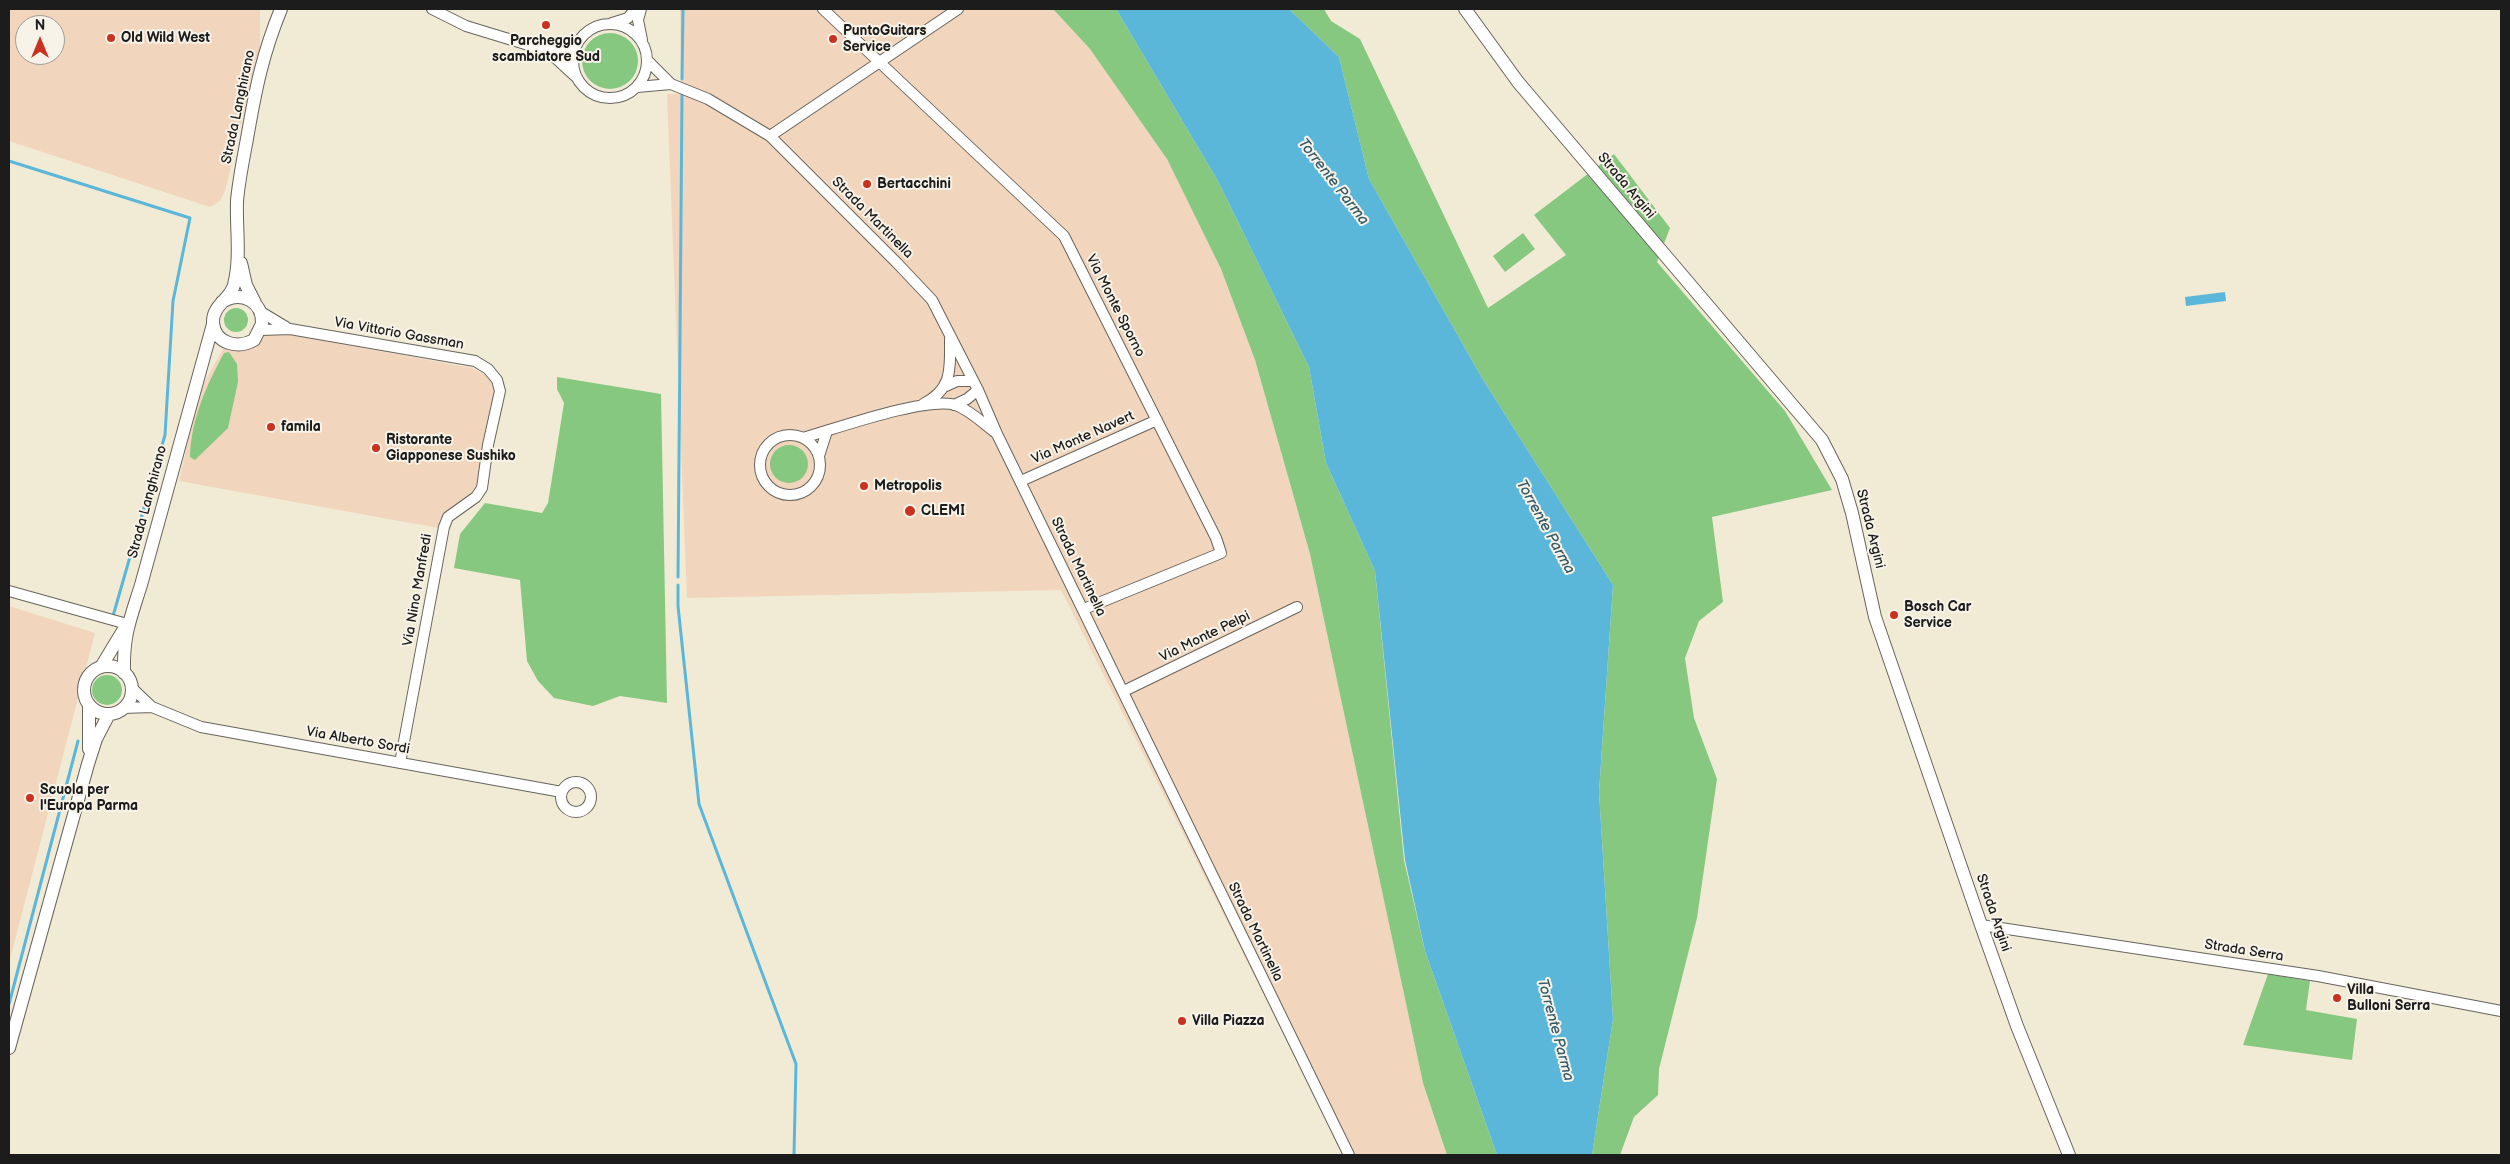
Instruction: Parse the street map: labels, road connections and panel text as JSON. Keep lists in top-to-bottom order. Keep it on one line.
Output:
{"streets":{"main road":["Strada Langhirano","Strada Argini"],"street":["Strada Martinella","Via Monte Sporno","Via Vittorio Gassman","Via Monte Navert","Via Nino Manfredi","Via Monte Pelpi","Via Alberto Sordi","Strada Serra"]},"crossings":[["Strada Langhirano","Via Vittorio Gassman"],["Strada Langhirano","Via Alberto Sordi"],["Strada Argini","Strada Serra"],["Strada Martinella","Via Monte Sporno"],["Strada Martinella","Via Monte Navert"],["Strada Martinella","Via Monte Pelpi"],["Via Monte Sporno","Via Monte Navert"],["Via Vittorio Gassman","Via Nino Manfredi"],["Via Nino Manfredi","Via Alberto Sordi"]],"water":["Torrente Parma"],"places":["Parcheggio scambiatore Sud","Old Wild West","PuntoGuitars Service","Bertacchini","famila","Ristorante Giapponese Sushiko","Metropolis","CLEMI","Bosch Car Service","Scuola per l'Europa Parma","Villa Bulloni Serra","Villa Piazza"],"north":"top"}
